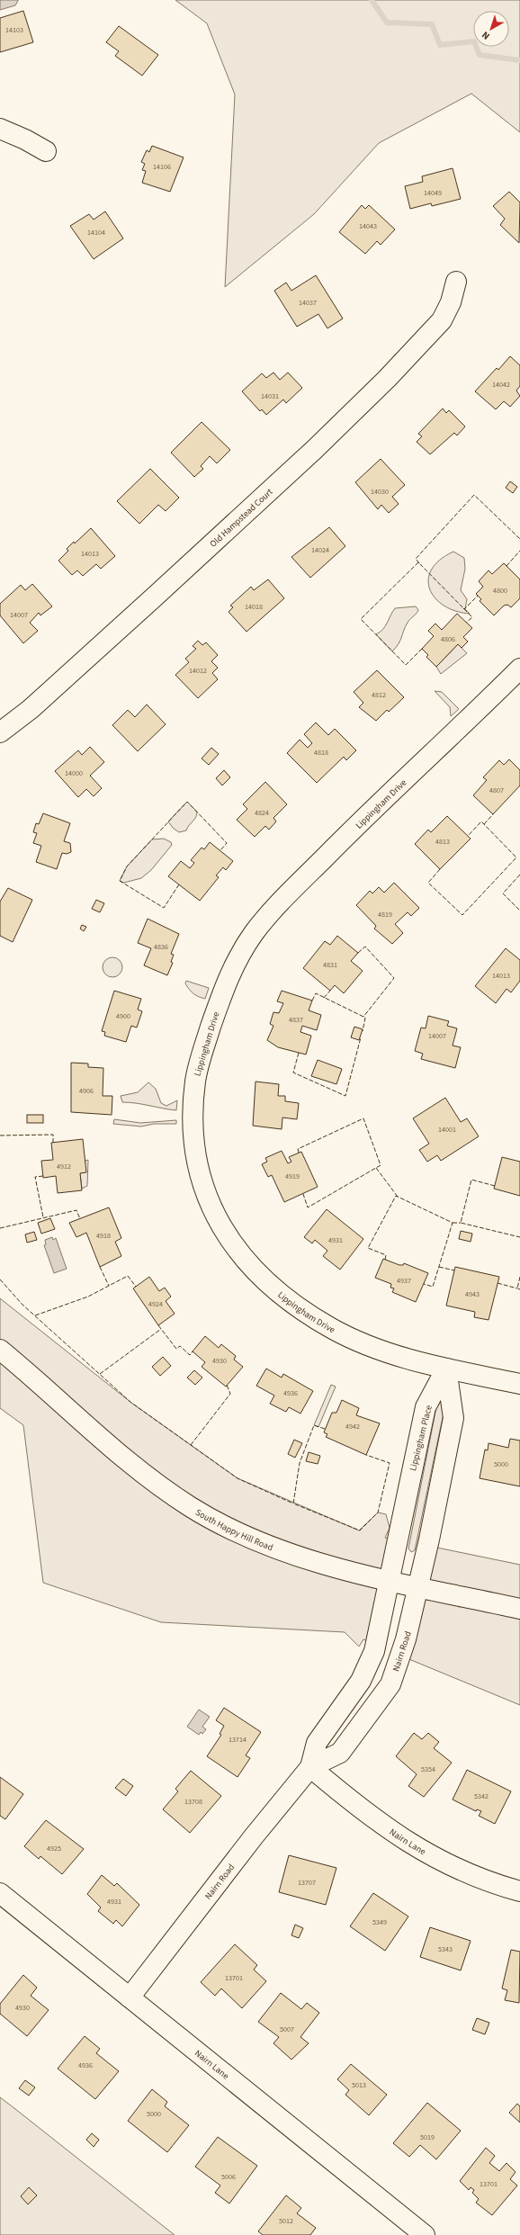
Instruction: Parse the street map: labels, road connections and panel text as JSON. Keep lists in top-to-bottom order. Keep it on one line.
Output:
{"streets":{"street":["Old Hampstead Court","Lippingham Drive","Lippingham Place","South Happy Hill Road","Nairn Road","Nairn Lane"]},"crossings":[["Lippingham Drive","Lippingham Place"],["Lippingham Place","South Happy Hill Road"],["Lippingham Place","Nairn Road"],["South Happy Hill Road","Nairn Road"],["Nairn Road","Nairn Lane"]],"house_numbers":["14103","14106","14049","14043","14104","14037","14042","14031","14030","14024","14013","4800","14018","14007","4806","14012","4812","4818","14000","4807","4824","4813","4819","4836","4831","14013","4900","4837","14007","4906","14001","4912","4919","4918","4931","4937","4943","4924","4930","4936","4942","5000","13714","5354","5342","13708","4925","13707","4931","5349","5343","13701","4930","5007","4936","5013","5000","5019","5006","13701","5012"],"north":"bottom left"}
